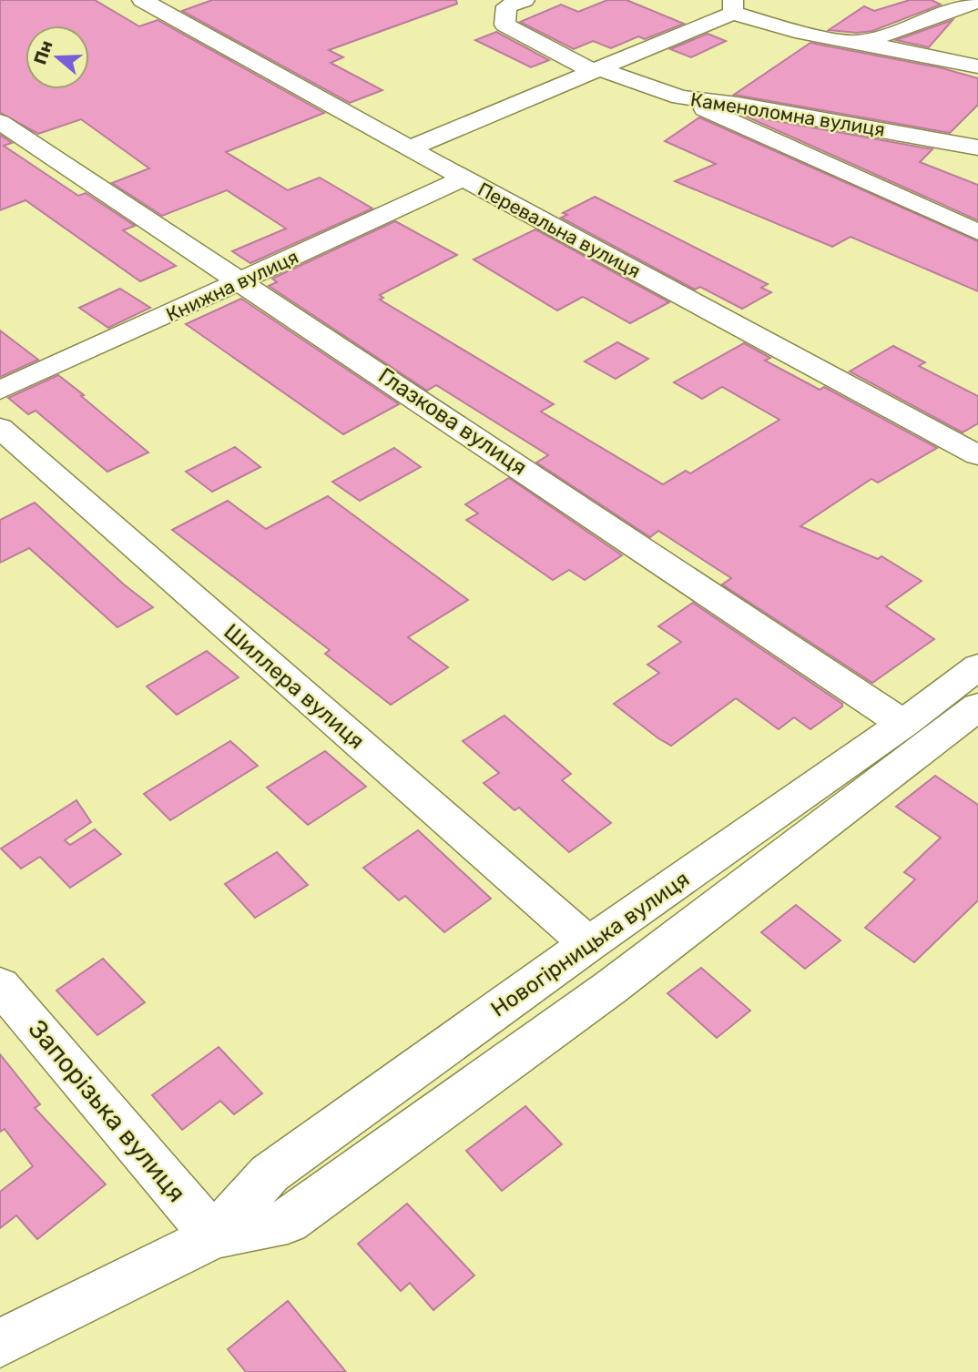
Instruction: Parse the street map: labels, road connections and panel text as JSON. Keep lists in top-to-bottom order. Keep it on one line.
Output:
{"streets":{"street":["Каменоломна вулиця","Перевальна вулиця","Книжна вулиця","Глазкова вулиця","Шиллера вулиця","Новогірницька вулиця","Запорізька вулиця"]},"crossings":[["Перевальна вулиця","Книжна вулиця"],["Книжна вулиця","Глазкова вулиця"],["Глазкова вулиця","Новогірницька вулиця"],["Шиллера вулиця","Новогірницька вулиця"],["Новогірницька вулиця","Запорізька вулиця"]],"north":"left"}
